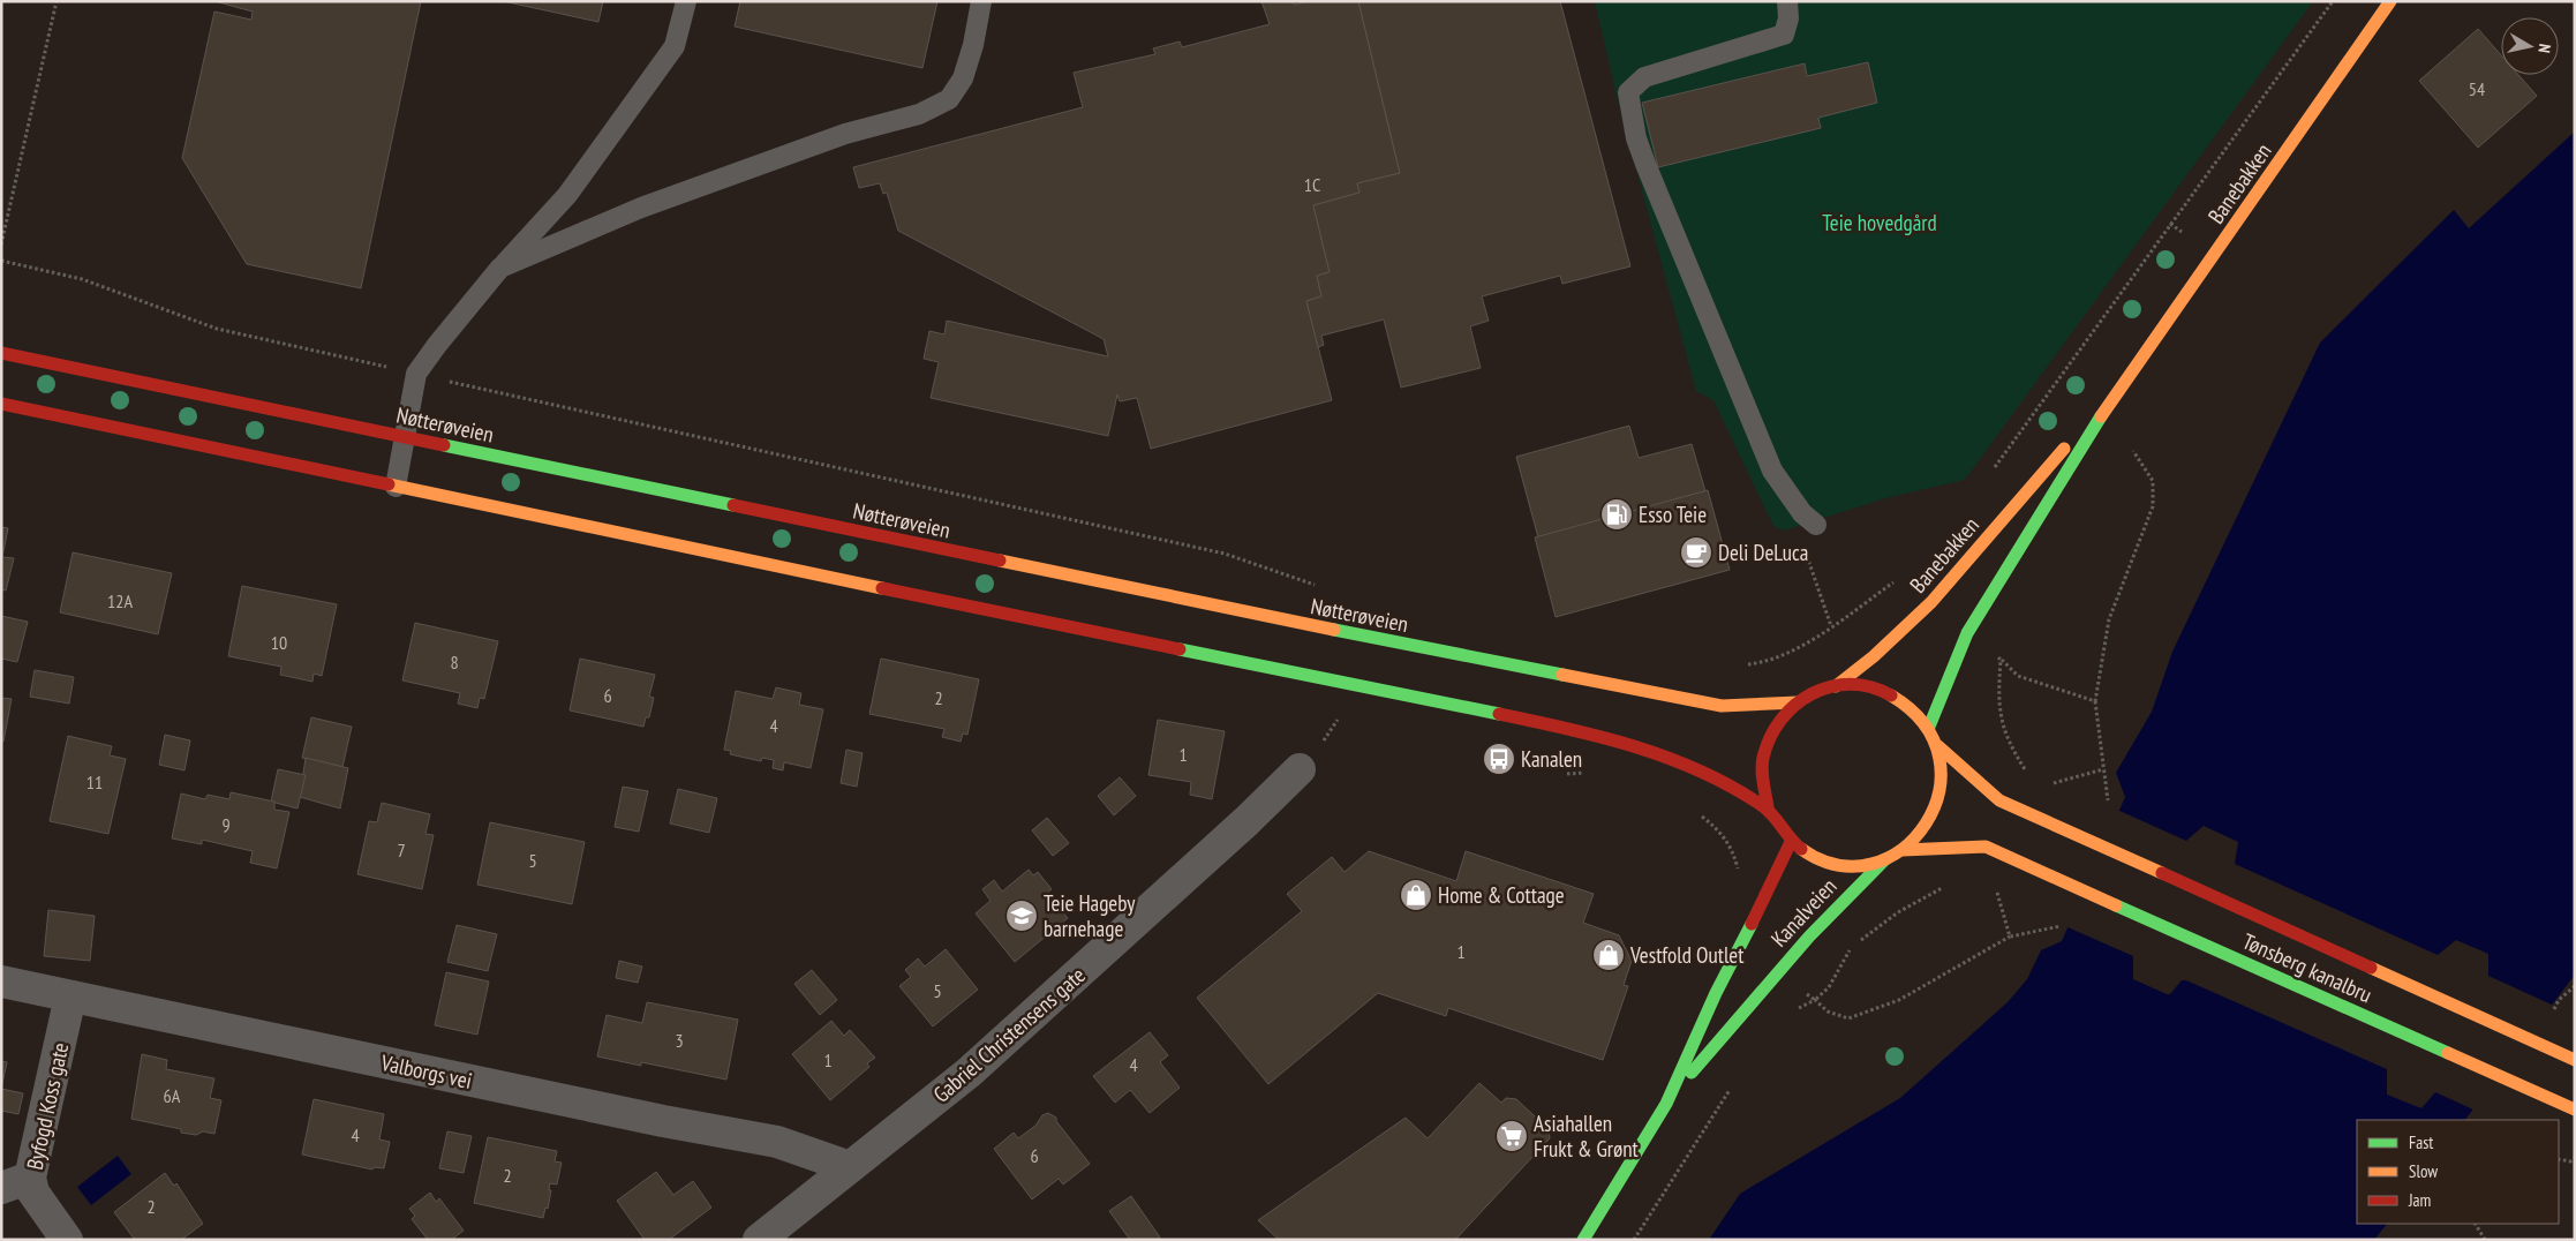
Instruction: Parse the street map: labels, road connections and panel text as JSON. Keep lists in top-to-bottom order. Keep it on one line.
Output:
{"streets":{"main road":["Banebakken","Nøtterøveien","Kanalveien","Tønsberg kanalbru"],"street":["Gabriel Christensens gate","Valborgs vei","Byfogd Koss gate"]},"crossings":[["Banebakken","Nøtterøveien"],["Banebakken","Kanalveien"],["Banebakken","Tønsberg kanalbru"],["Nøtterøveien","Kanalveien"],["Nøtterøveien","Tønsberg kanalbru"],["Kanalveien","Tønsberg kanalbru"],["Gabriel Christensens gate","Valborgs vei"],["Valborgs vei","Byfogd Koss gate"]],"parks":["Teie hovedgård"],"places":{"fuel station":["Esso Teie"],"cafe":["Deli DeLuca"],"bus stop":["Kanalen"],"shop":["Home & Cottage","Vestfold Outlet"],"school or university":["Teie Hageby barnehage"],"supermarket":["Asiahallen Frukt & Grønt"]},"house_numbers":["54","1C","12A","10","8","6","2","4","1","11","9","7","5","1","5","3","1","4","6A","4","6","2","2"],"legend":["Fast","Slow","Jam"],"north":"right"}
